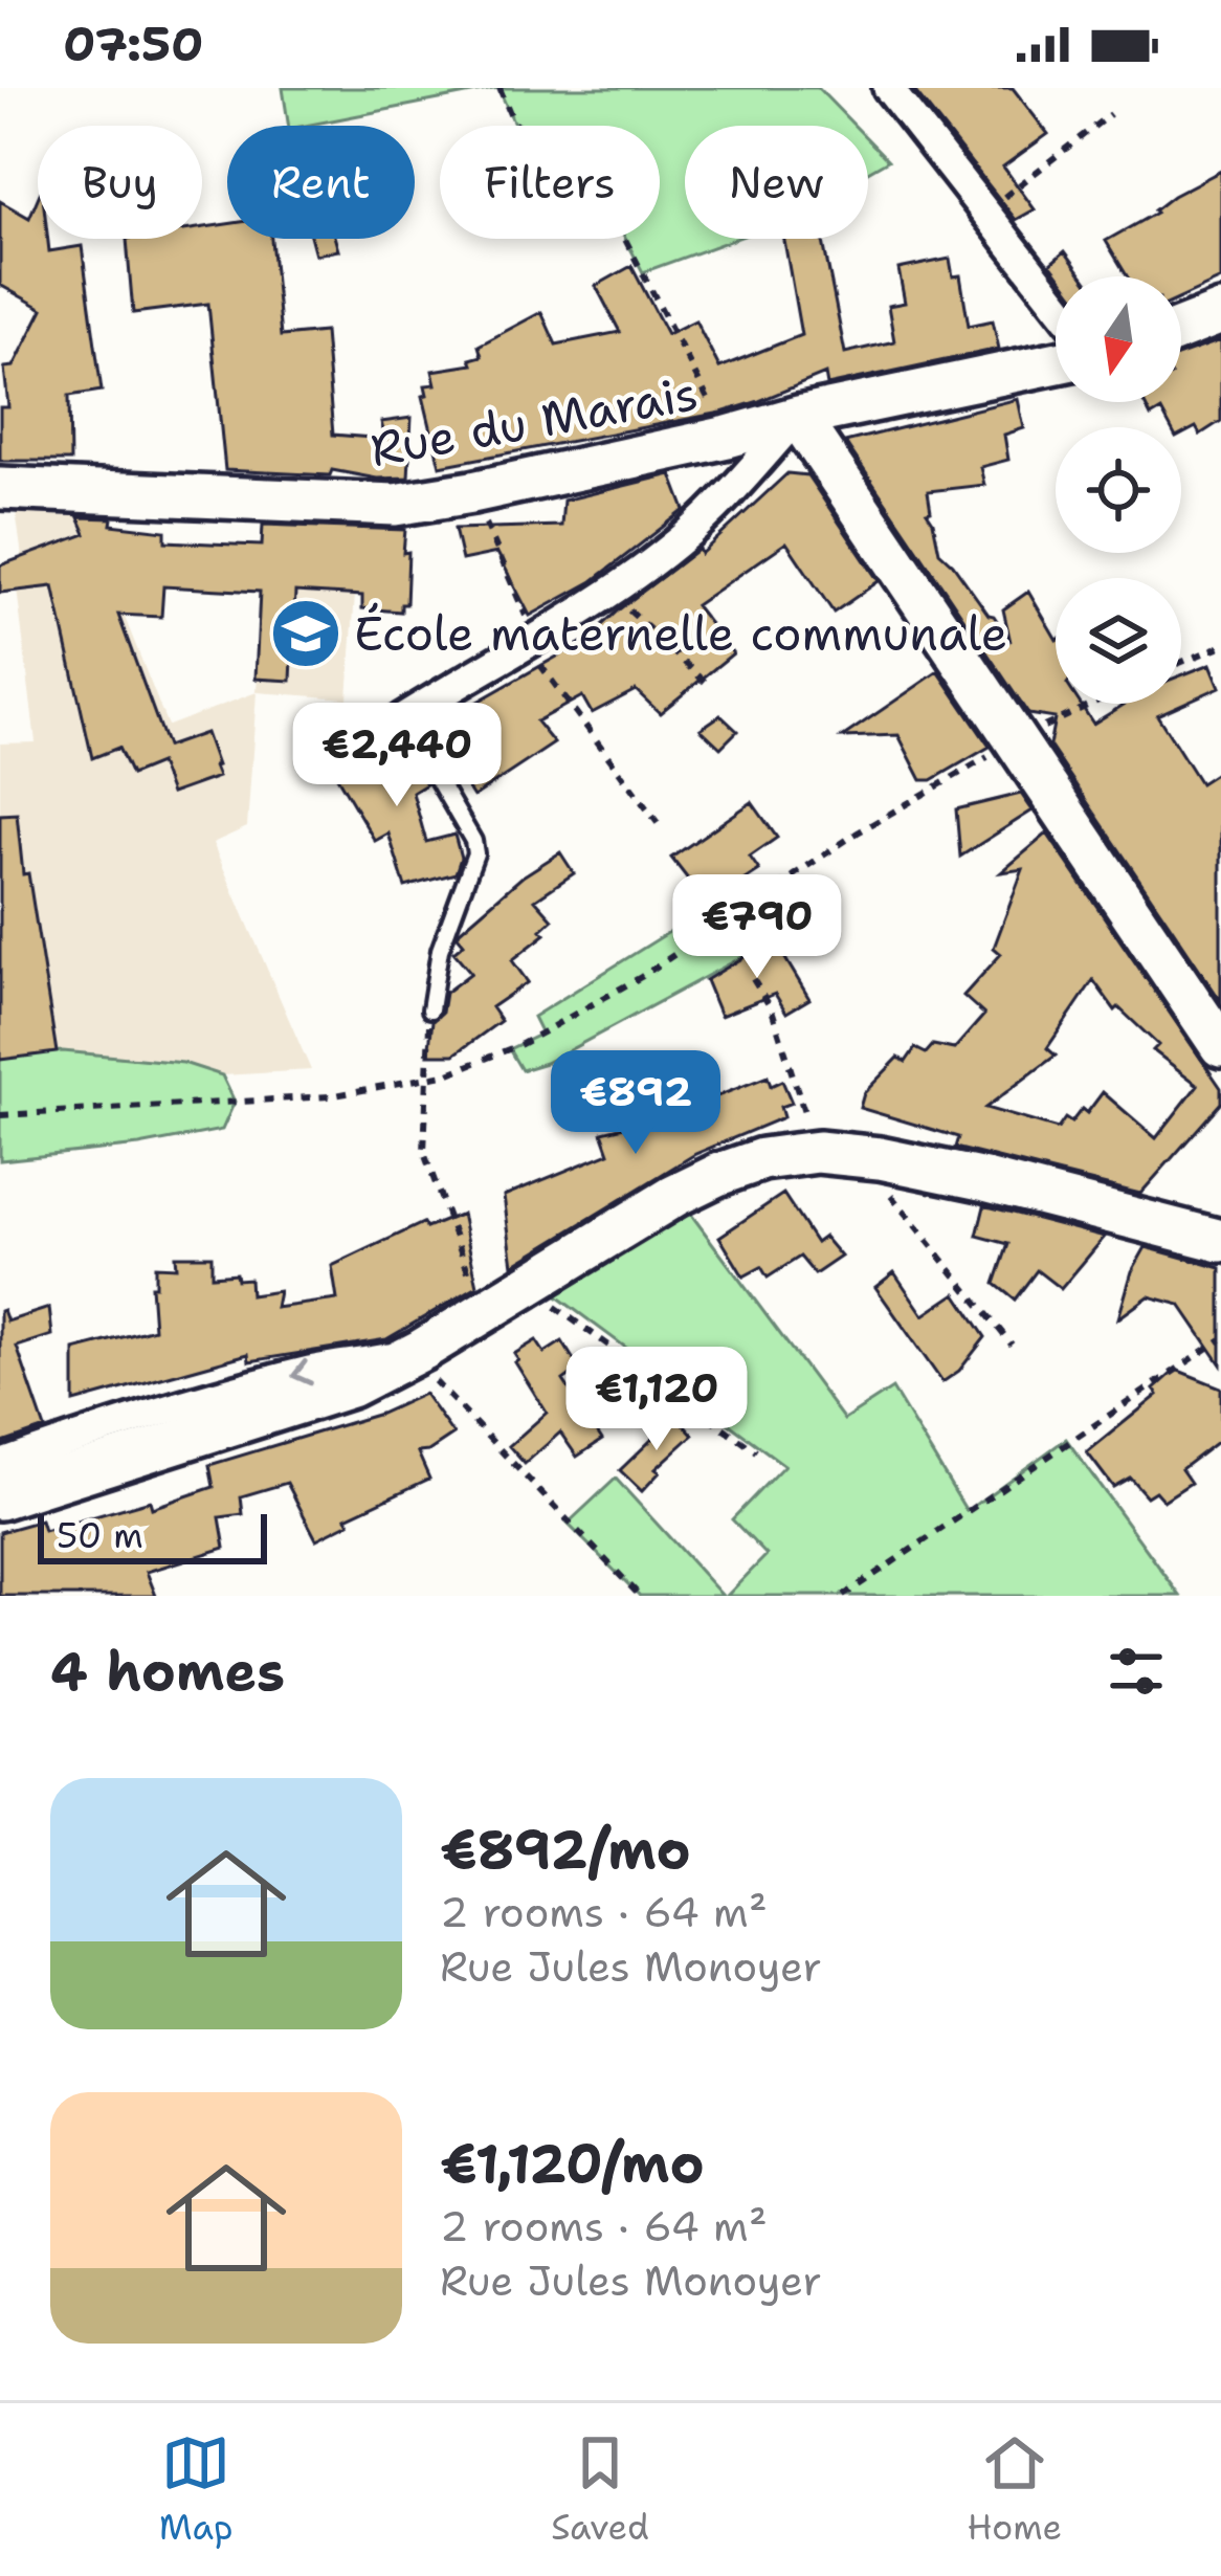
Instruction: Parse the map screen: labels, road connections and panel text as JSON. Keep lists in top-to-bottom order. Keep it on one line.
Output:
{"streets":{"street":["Rue du Marais"]},"places":{"school or university":["École maternelle communale"]},"scale_bar":"50 m","north":"bottom","page":{"status":"07:50","chip":["Buy","Rent","Filters","New"],"price":["€2,440","€790","€892","€1,120"],"scale":"50 m","heading":"4 homes","list":[{"name":"€892/mo","note":"2 rooms · 64 m² · Rue Jules Monoyer"},{"name":"€1,120/mo","note":"2 rooms · 64 m² · Rue Jules Monoyer"}],"tabs":["Map","Saved","Home"]}}
